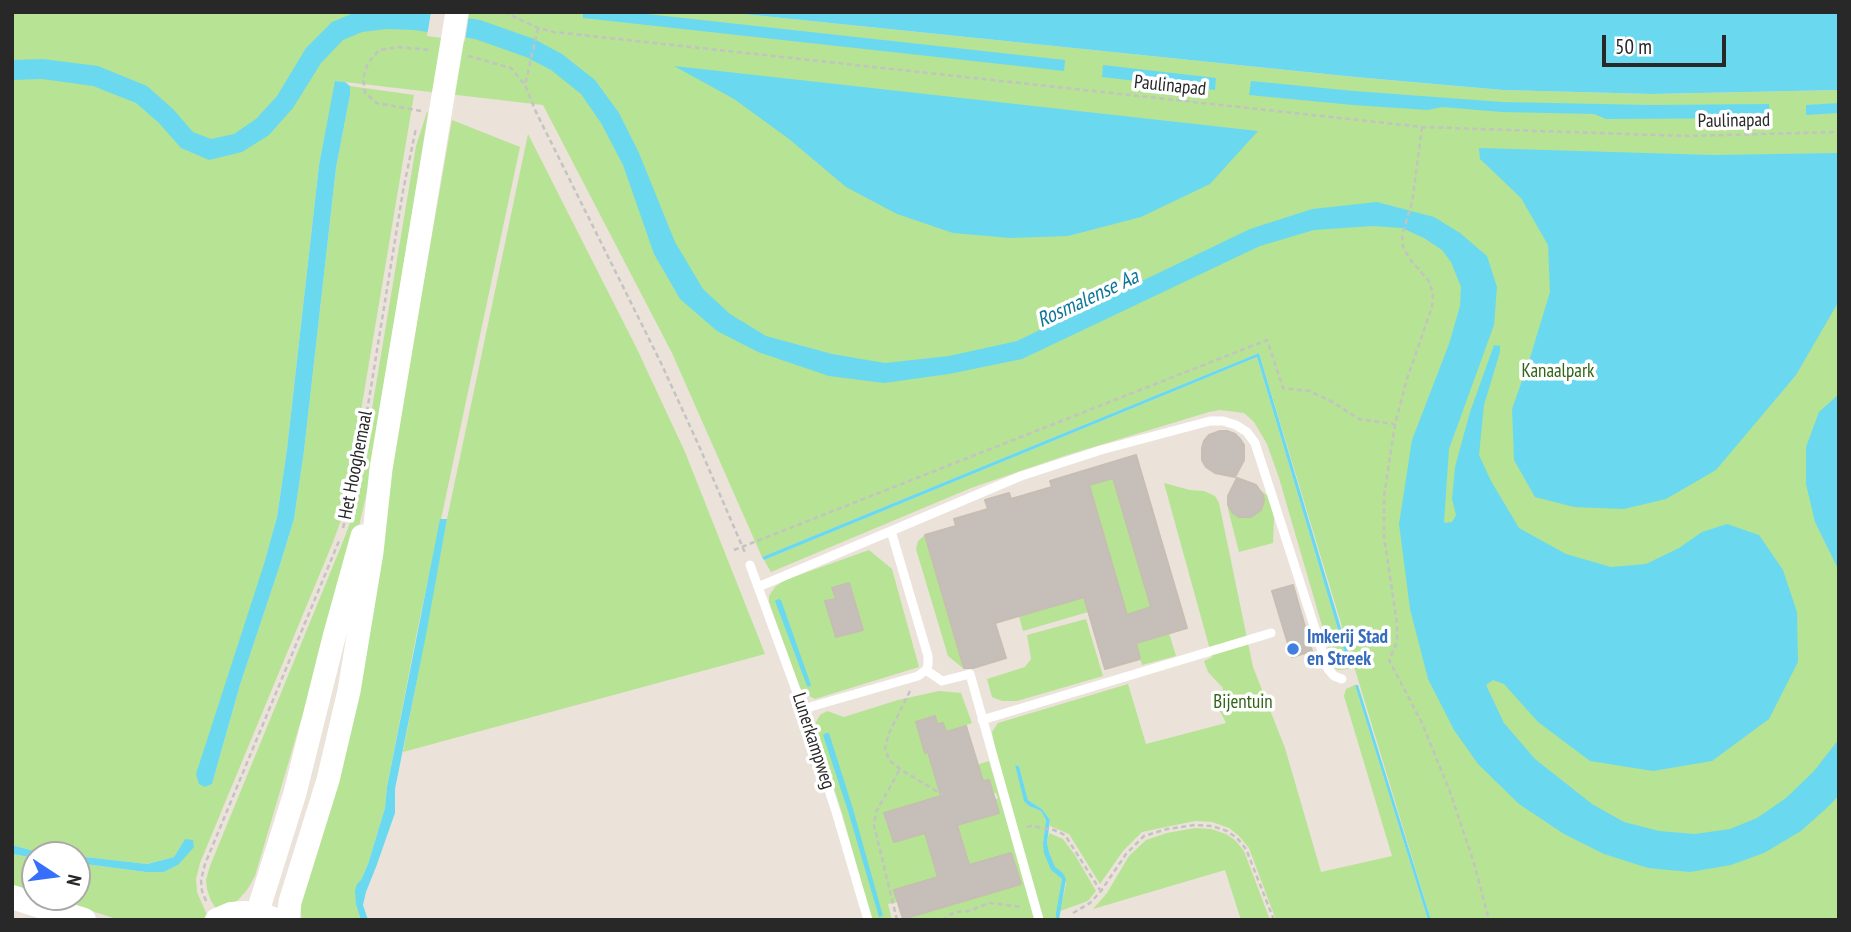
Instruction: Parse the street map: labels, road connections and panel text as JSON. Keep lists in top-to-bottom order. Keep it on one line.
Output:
{"streets":{"street":["Het Hooghemaal"],"lane":["Lunerkampweg"],"path":["Paulinapad"]},"water":["Rosmalense Aa"],"parks":["Kanaalpark","Bijentuin"],"places":["Imkerij Stad en Streek"],"scale_bar":"50 m","north":"right"}
